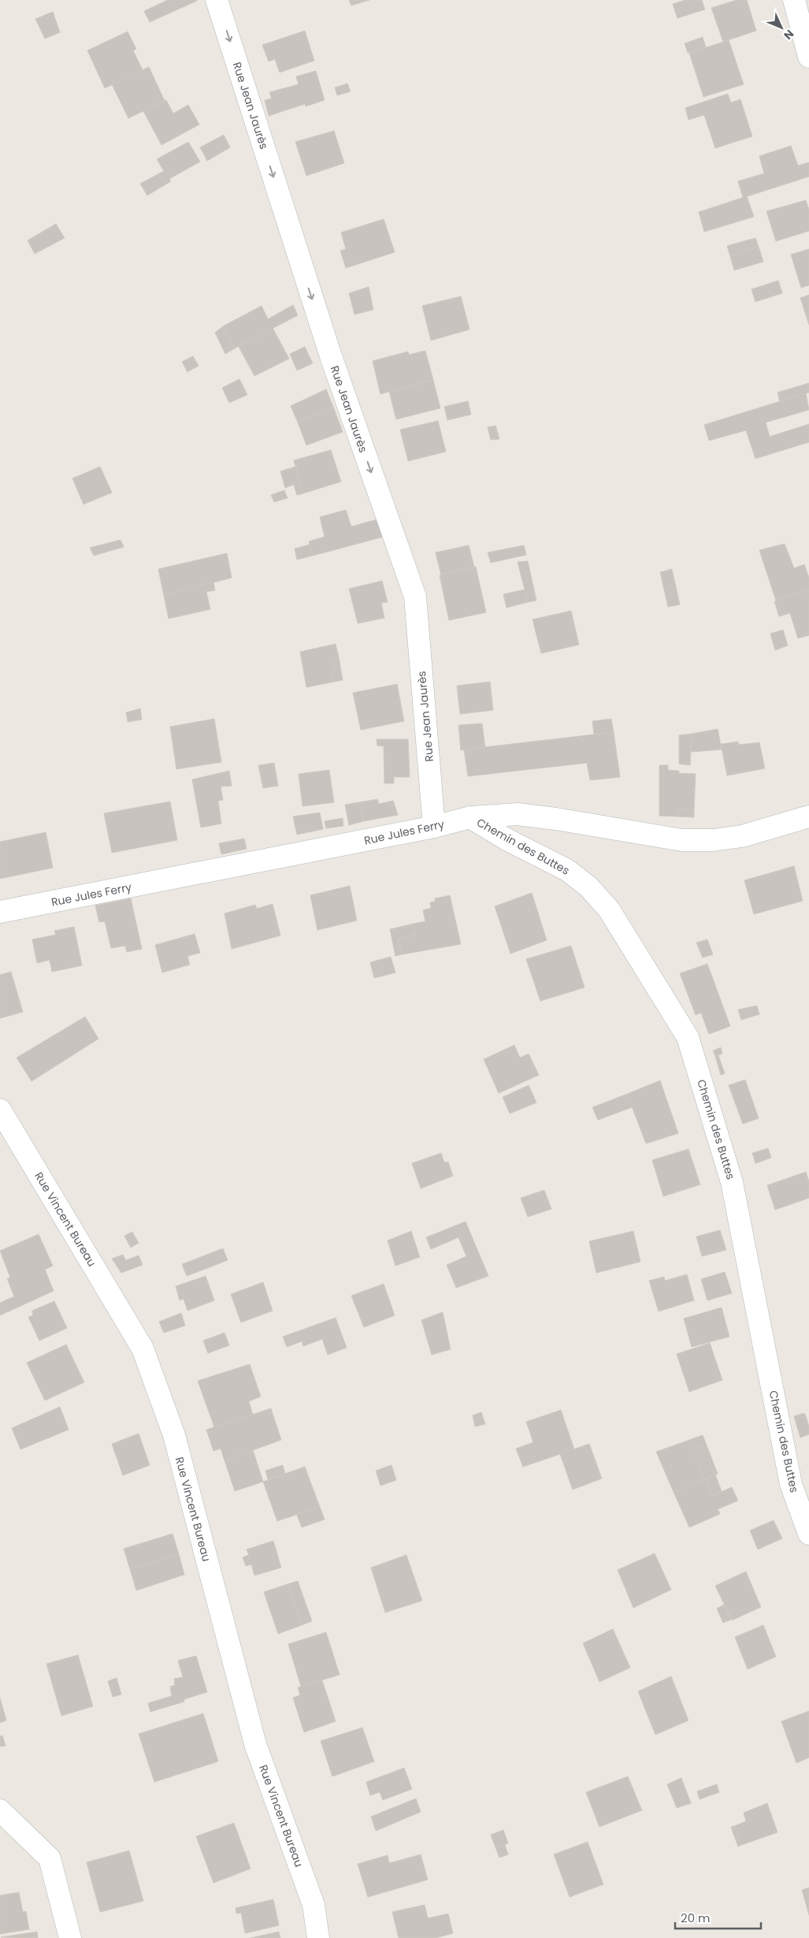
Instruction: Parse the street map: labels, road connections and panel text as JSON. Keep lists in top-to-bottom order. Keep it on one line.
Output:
{"streets":{"street":["Rue Jean Jaurès","Rue Jules Ferry","Chemin des Buttes","Rue Vincent Bureau"]},"crossings":[["Rue Jean Jaurès","Rue Jules Ferry"],["Rue Jules Ferry","Chemin des Buttes"]],"one_way":["Rue Jean Jaurès"],"scale_bar":"20 m","north":"bottom right"}
